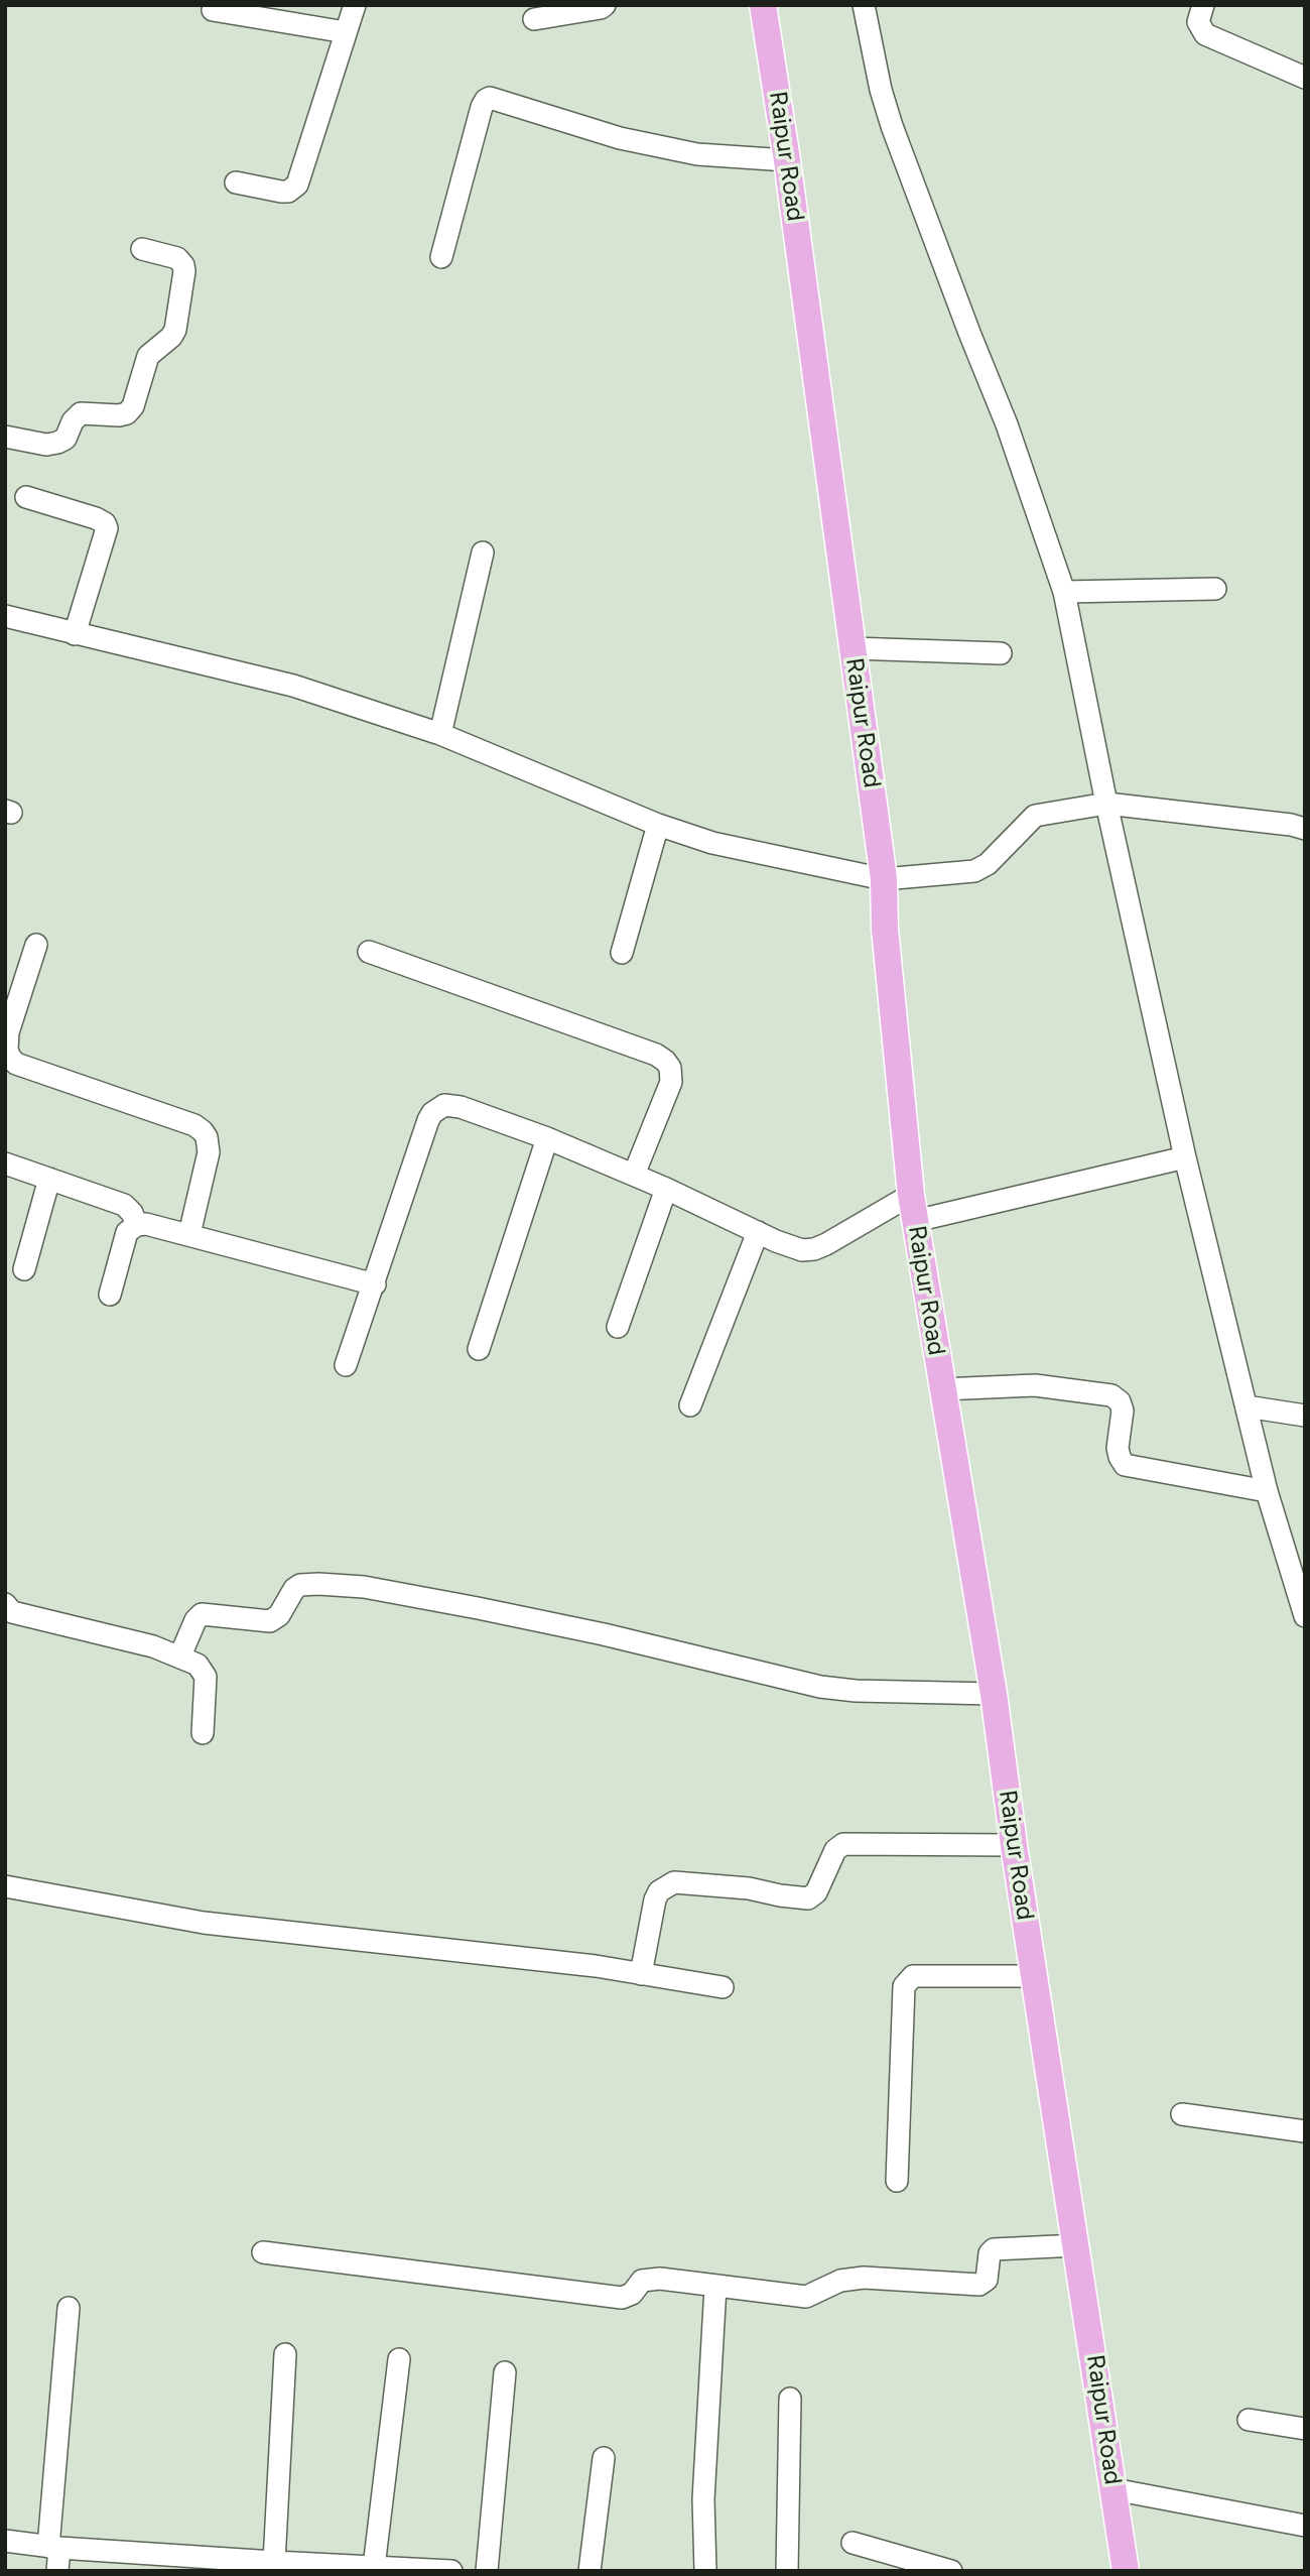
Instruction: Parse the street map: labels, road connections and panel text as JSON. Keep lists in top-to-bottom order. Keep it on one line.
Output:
{"streets":{"main road":["Raipur Road"]}}
